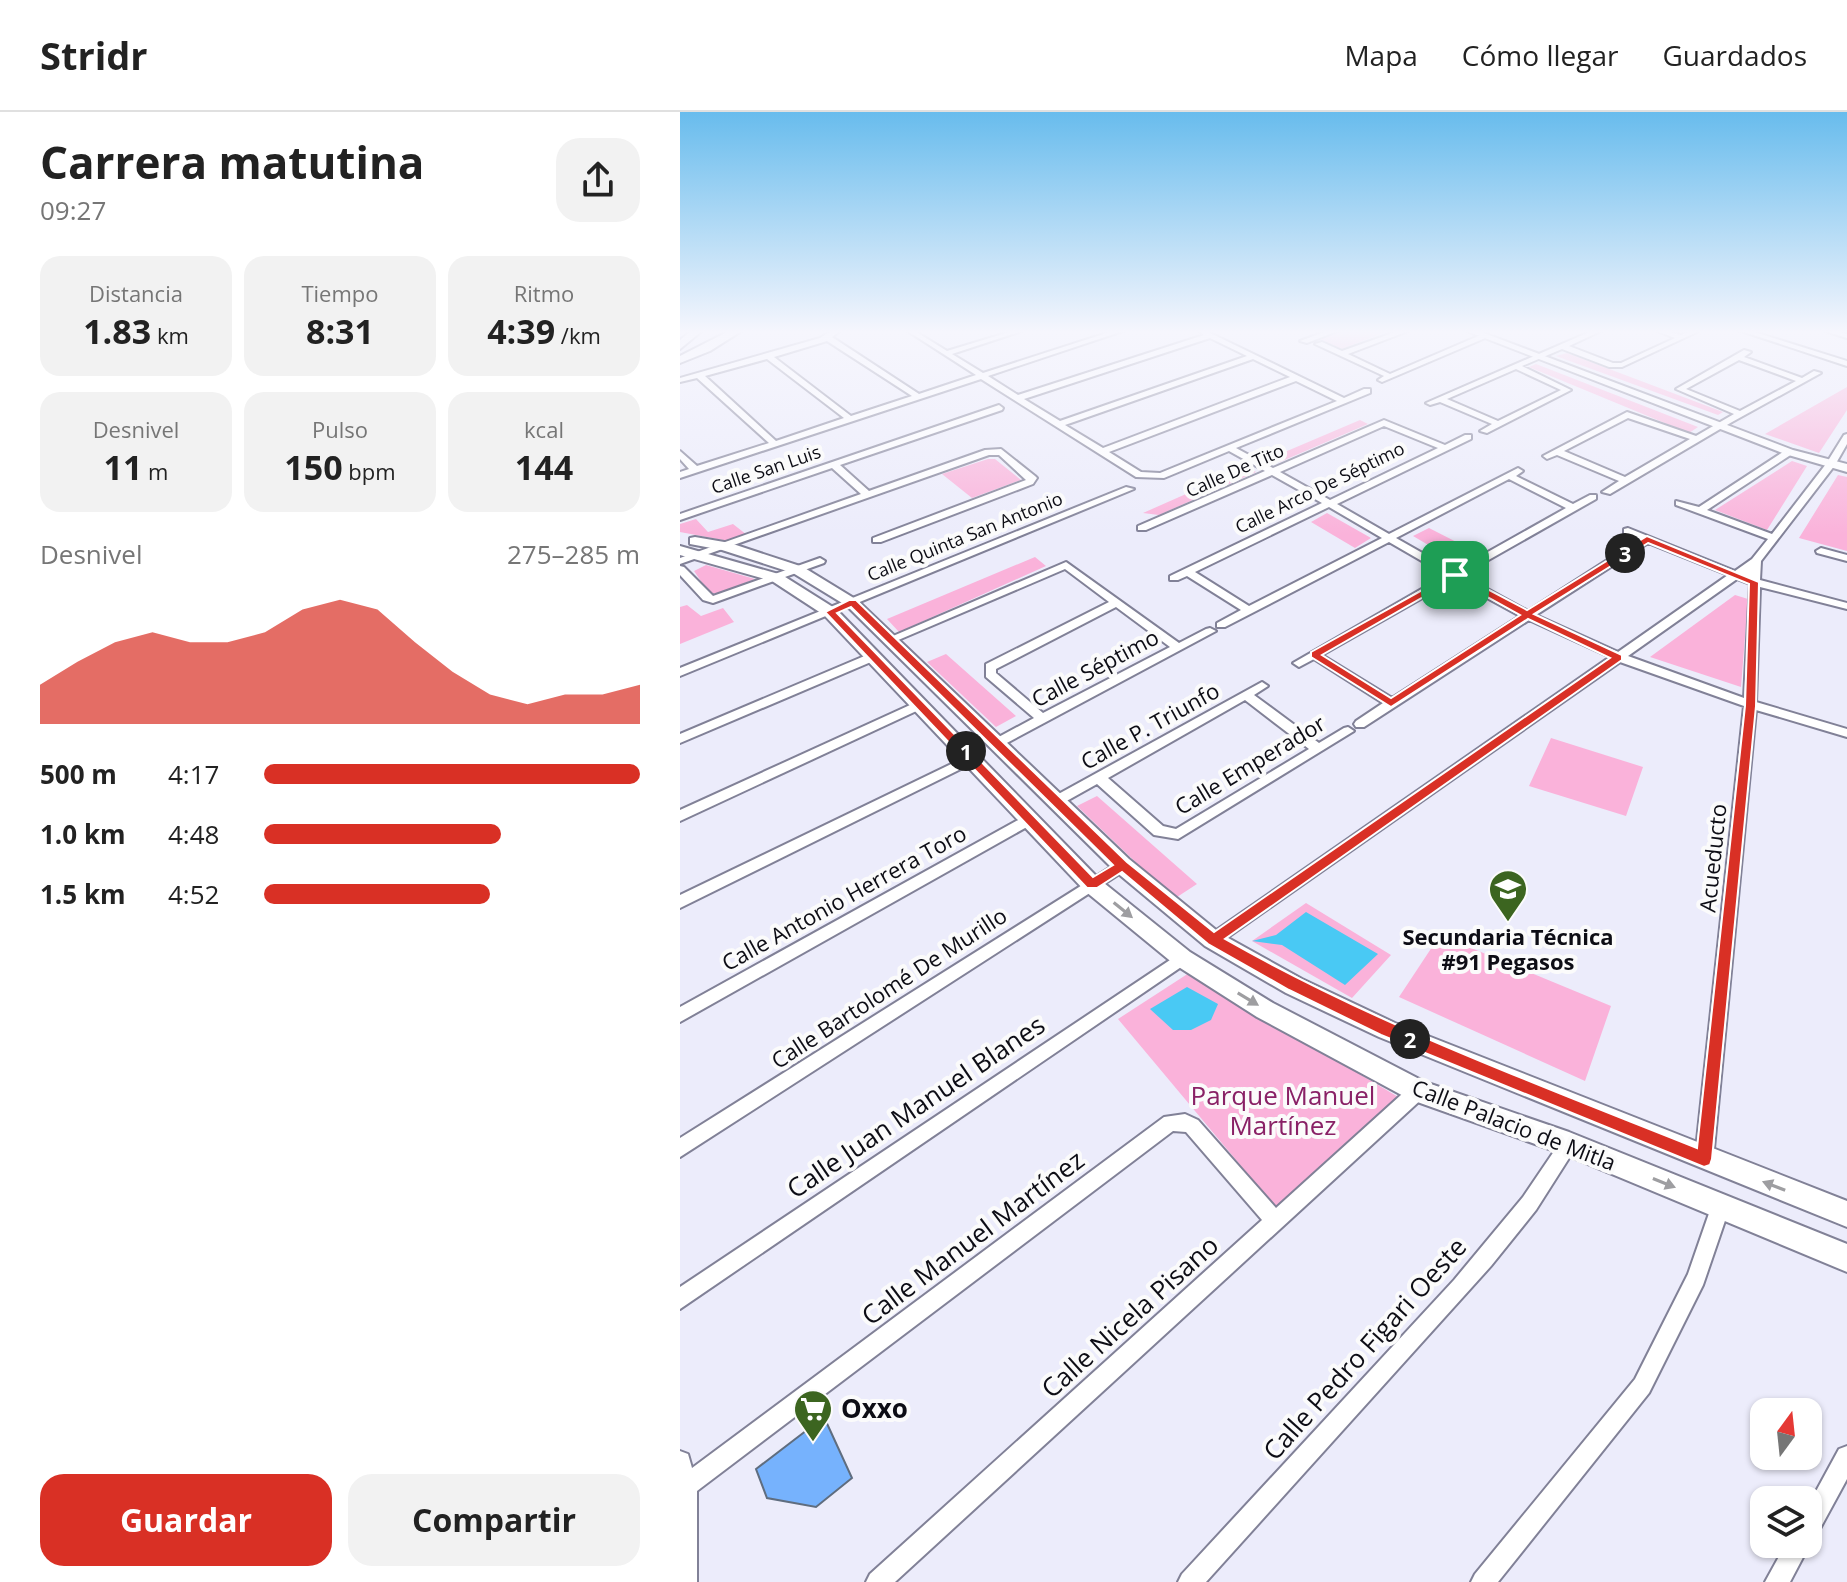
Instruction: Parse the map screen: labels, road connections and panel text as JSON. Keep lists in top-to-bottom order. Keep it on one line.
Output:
{"streets":{"main road":["Calle Palacio de Mitla"],"street":["Calle San Luis","Calle De Tito","Calle Arco De Séptimo","Calle Quinta San Antonio","Calle Séptimo","Calle P. Triunfo","Calle Emperador","Acueducto","Calle Antonio Herrera Toro","Calle Bartolomé De Murillo","Calle Juan Manuel Blanes","Calle Manuel Martínez","Calle Nicela Pisano","Calle Pedro Figari Oeste"]},"crossings":[["Calle De Tito","Calle Arco De Séptimo"],["Calle Quinta San Antonio","Calle Palacio de Mitla"],["Calle Séptimo","Calle Palacio de Mitla"],["Calle P. Triunfo","Calle Emperador"],["Calle P. Triunfo","Calle Palacio de Mitla"],["Acueducto","Calle Palacio de Mitla"],["Calle Antonio Herrera Toro","Calle Palacio de Mitla"],["Calle Bartolomé De Murillo","Calle Palacio de Mitla"],["Calle Juan Manuel Blanes","Calle Palacio de Mitla"],["Calle Palacio de Mitla","Calle Nicela Pisano"],["Calle Palacio de Mitla","Calle Pedro Figari Oeste"],["Calle Manuel Martínez","Calle Nicela Pisano"]],"parks":["Parque Manuel Martínez"],"places":{"school or university":["Secundaria Técnica #91 Pegasos"],"supermarket":["Oxxo"]},"north":"top","page":{"header":"Stridr","nav":["Mapa","Cómo llegar","Guardados"],"heading":["Carrera matutina","09:27"],"stats":[["Distancia","1.83 km"],["Tiempo","8:31"],["Ritmo","4:39 /km"],["Desnivel","11 m"],["Pulso","150 bpm"],["kcal","144"]],"chart":["Desnivel","275–285 m"],"pins":["3","1","2"],"list":[{"name":"500 m","note":"4:17"},{"name":"1.0 km","note":"4:48"},{"name":"1.5 km","note":"4:52"}],"buttons":["Guardar","Compartir"]}}
